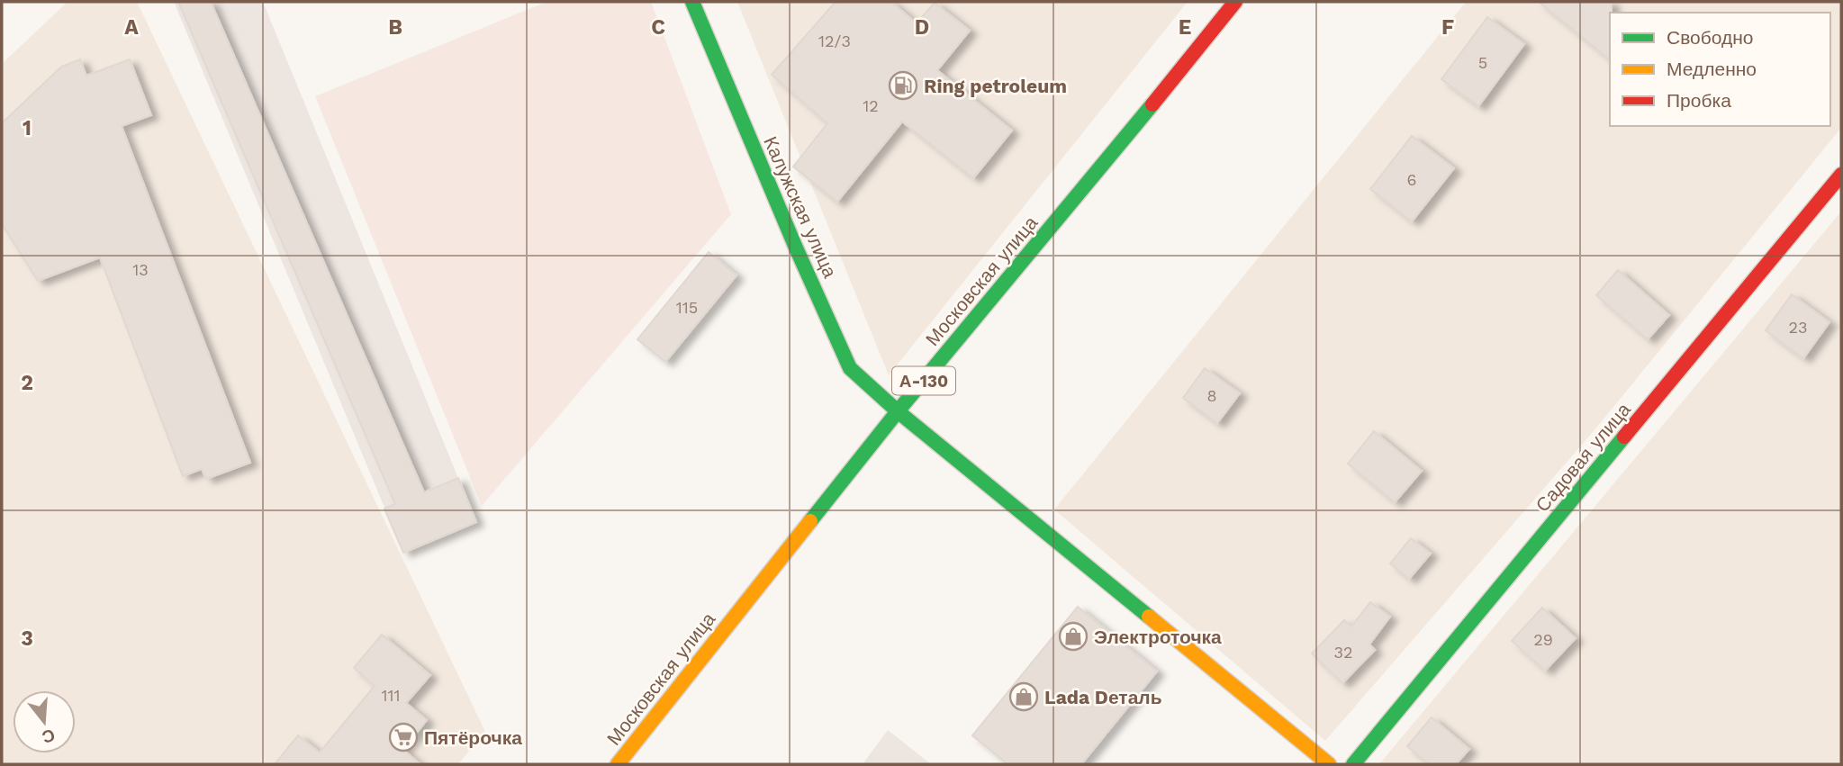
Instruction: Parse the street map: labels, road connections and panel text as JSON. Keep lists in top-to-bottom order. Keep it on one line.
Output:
{"streets":{"main road":["Калужская улица","Московская улица","А-130","Садовая улица"]},"crossings":[["Калужская улица","Московская улица"]],"places":{"fuel station":["Ring petroleum"],"shop":["Электроточка","Lada Dеталь"],"supermarket":["Пятёрочка"]},"house_numbers":["12/3","5","12","6","13","115","23","8","29","32","111"],"legend":["Свободно","Медленно","Пробка"],"north":"bottom","grid":{"columns":["A","B","C","D","E","F"],"rows":["1","2","3"]}}
